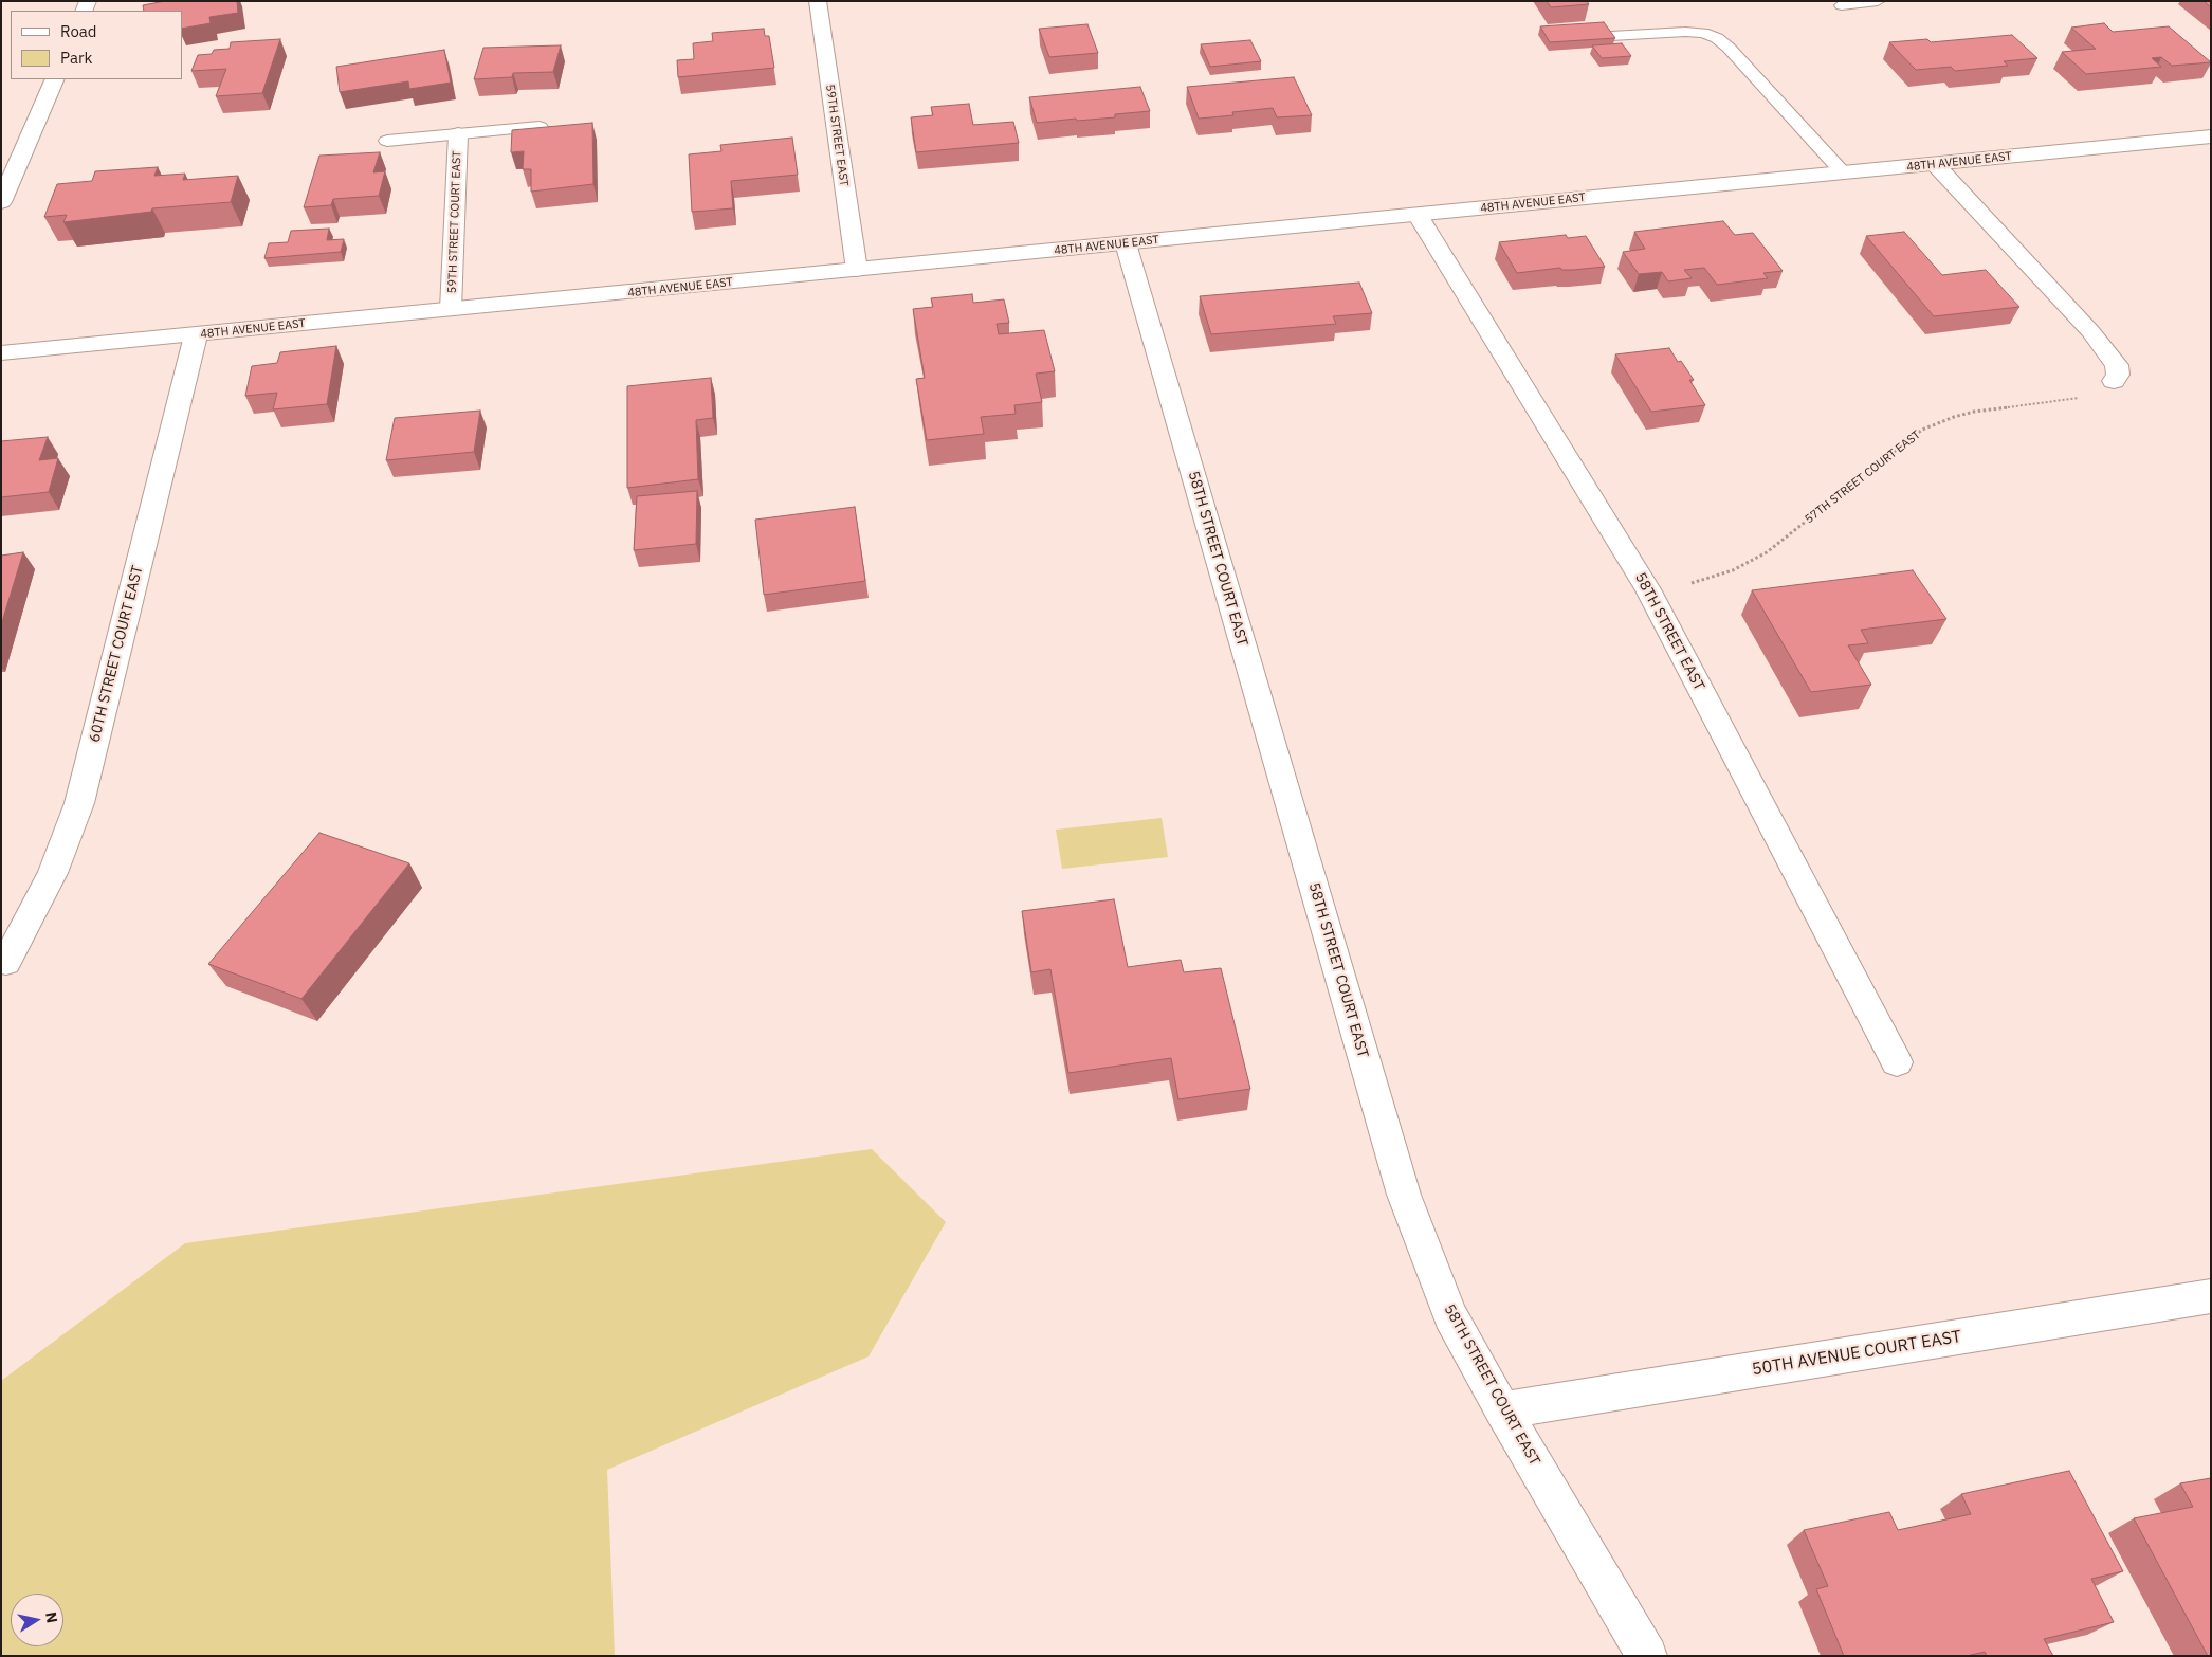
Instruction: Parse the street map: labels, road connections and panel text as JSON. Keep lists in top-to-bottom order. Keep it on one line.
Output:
{"streets":{"street":["59TH STREET EAST","48TH AVENUE EAST","59TH STREET COURT EAST","58TH STREET COURT EAST","58TH STREET EAST","60TH STREET COURT EAST","50TH AVENUE COURT EAST"],"path":["57TH STREET COURT EAST"]},"crossings":[["59TH STREET EAST","48TH AVENUE EAST"],["48TH AVENUE EAST","59TH STREET COURT EAST"],["48TH AVENUE EAST","58TH STREET COURT EAST"],["48TH AVENUE EAST","58TH STREET EAST"],["48TH AVENUE EAST","60TH STREET COURT EAST"],["57TH STREET COURT EAST","58TH STREET EAST"],["58TH STREET COURT EAST","50TH AVENUE COURT EAST"]],"legend":["Road","Park"],"north":"right"}
